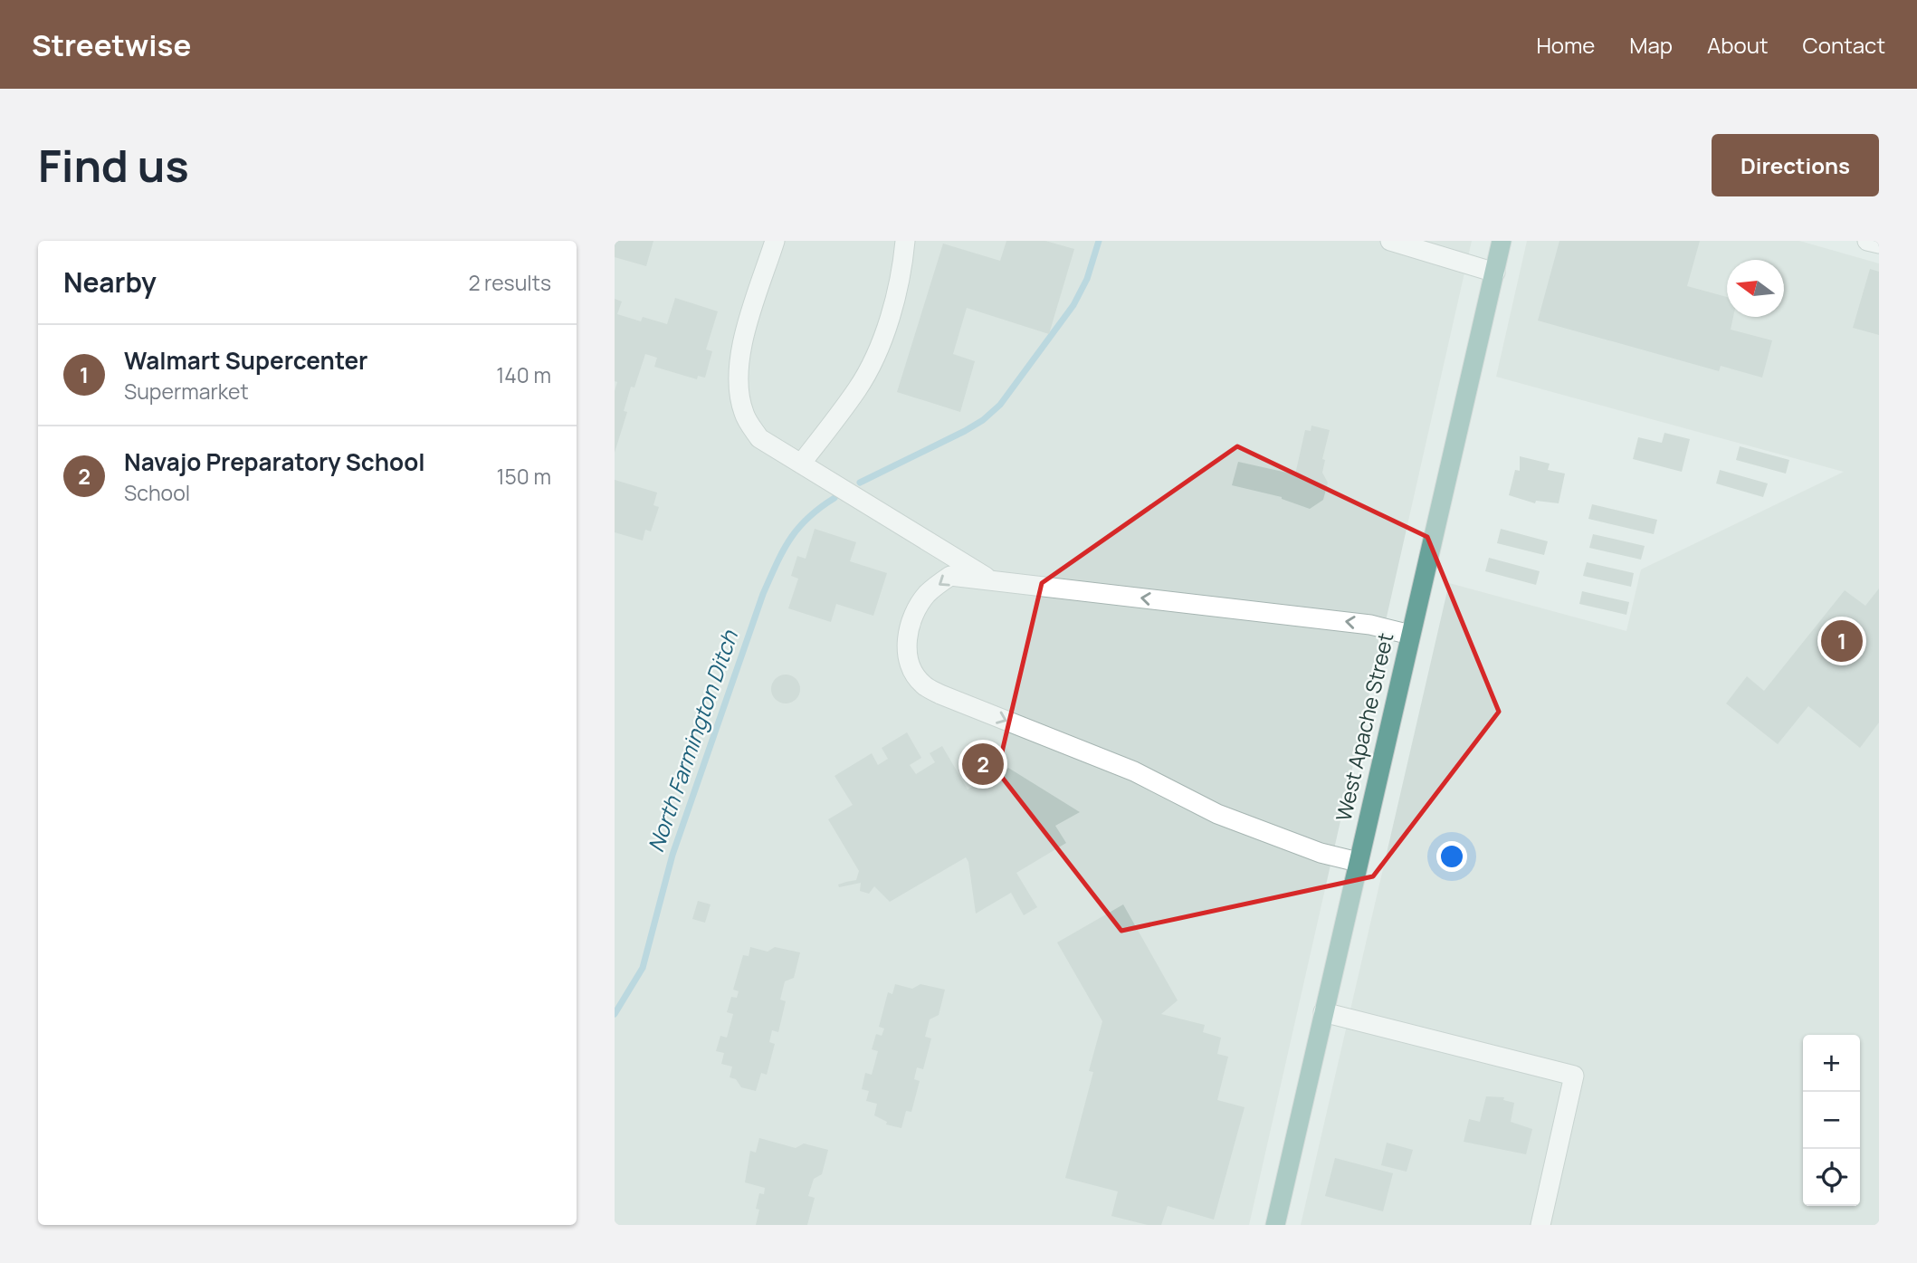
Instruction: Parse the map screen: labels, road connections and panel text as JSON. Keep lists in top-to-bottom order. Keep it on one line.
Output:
{"streets":{"main road":["West Apache Street"]},"water":["North Farmington Ditch"],"north":"left","page":{"header":"Streetwise","nav":["Home","Map","About","Contact"],"buttons":"Directions","title":"Find us","heading":["Nearby","2 results"],"list":[{"mark":"1","name":"Walmart Supercenter","note":"Supermarket","value":"140 m"},{"mark":"2","name":"Navajo Preparatory School","note":"School","value":"150 m"}],"pins":["1","2"],"map_buttons":["+","−"]}}
